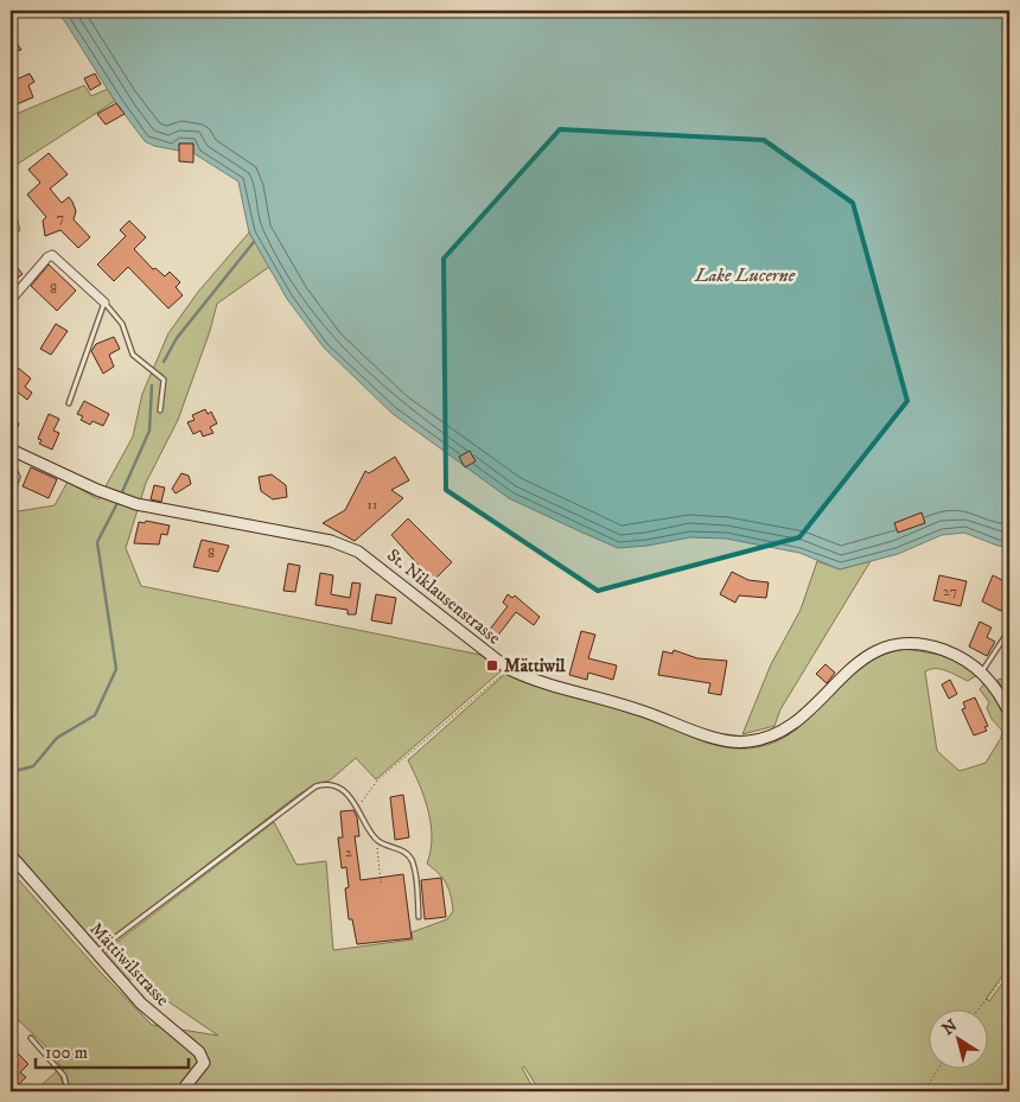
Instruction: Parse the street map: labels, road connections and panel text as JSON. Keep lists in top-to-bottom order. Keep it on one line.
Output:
{"streets":{"street":["St. Niklausenstrasse","Mättiwilstrasse"]},"water":["Lake Lucerne"],"places":{"transit":["Mättiwil"]},"house_numbers":["7","8","11","8","27","2"],"scale_bar":"100 m","north":"top left"}
